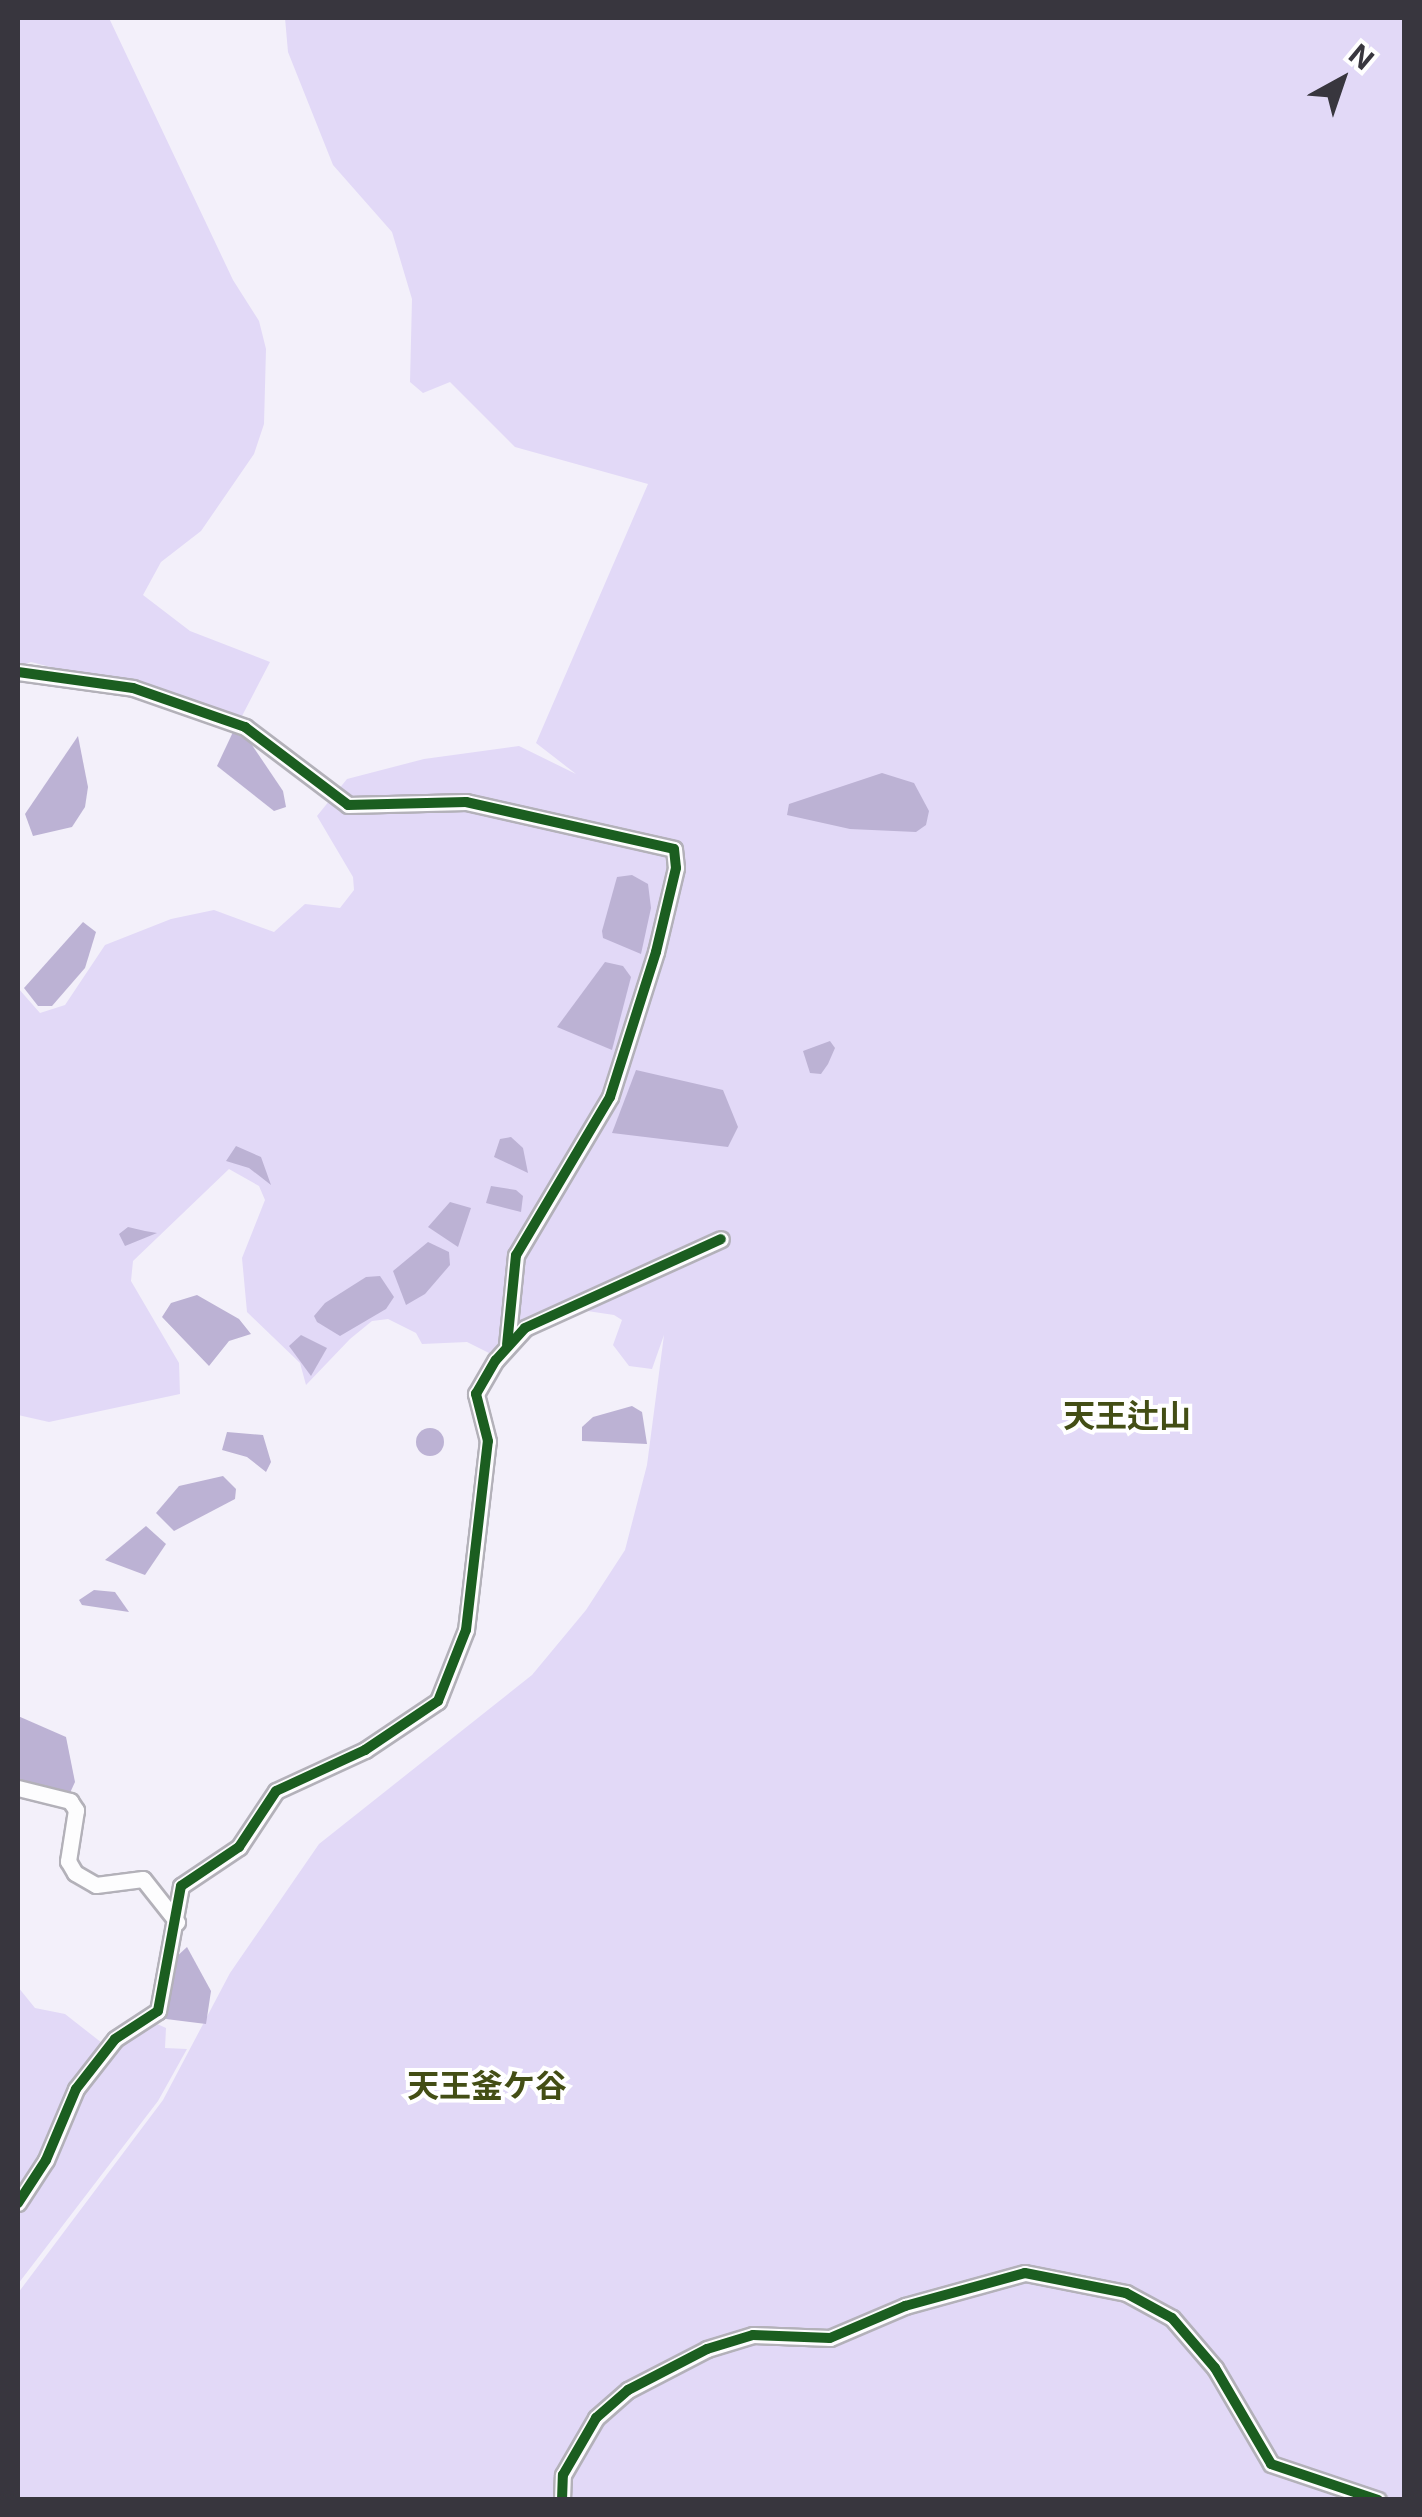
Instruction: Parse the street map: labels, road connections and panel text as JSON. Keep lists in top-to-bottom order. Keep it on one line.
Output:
{"districts":["天王辻山","天王釜ケ谷"],"north":"top right"}
